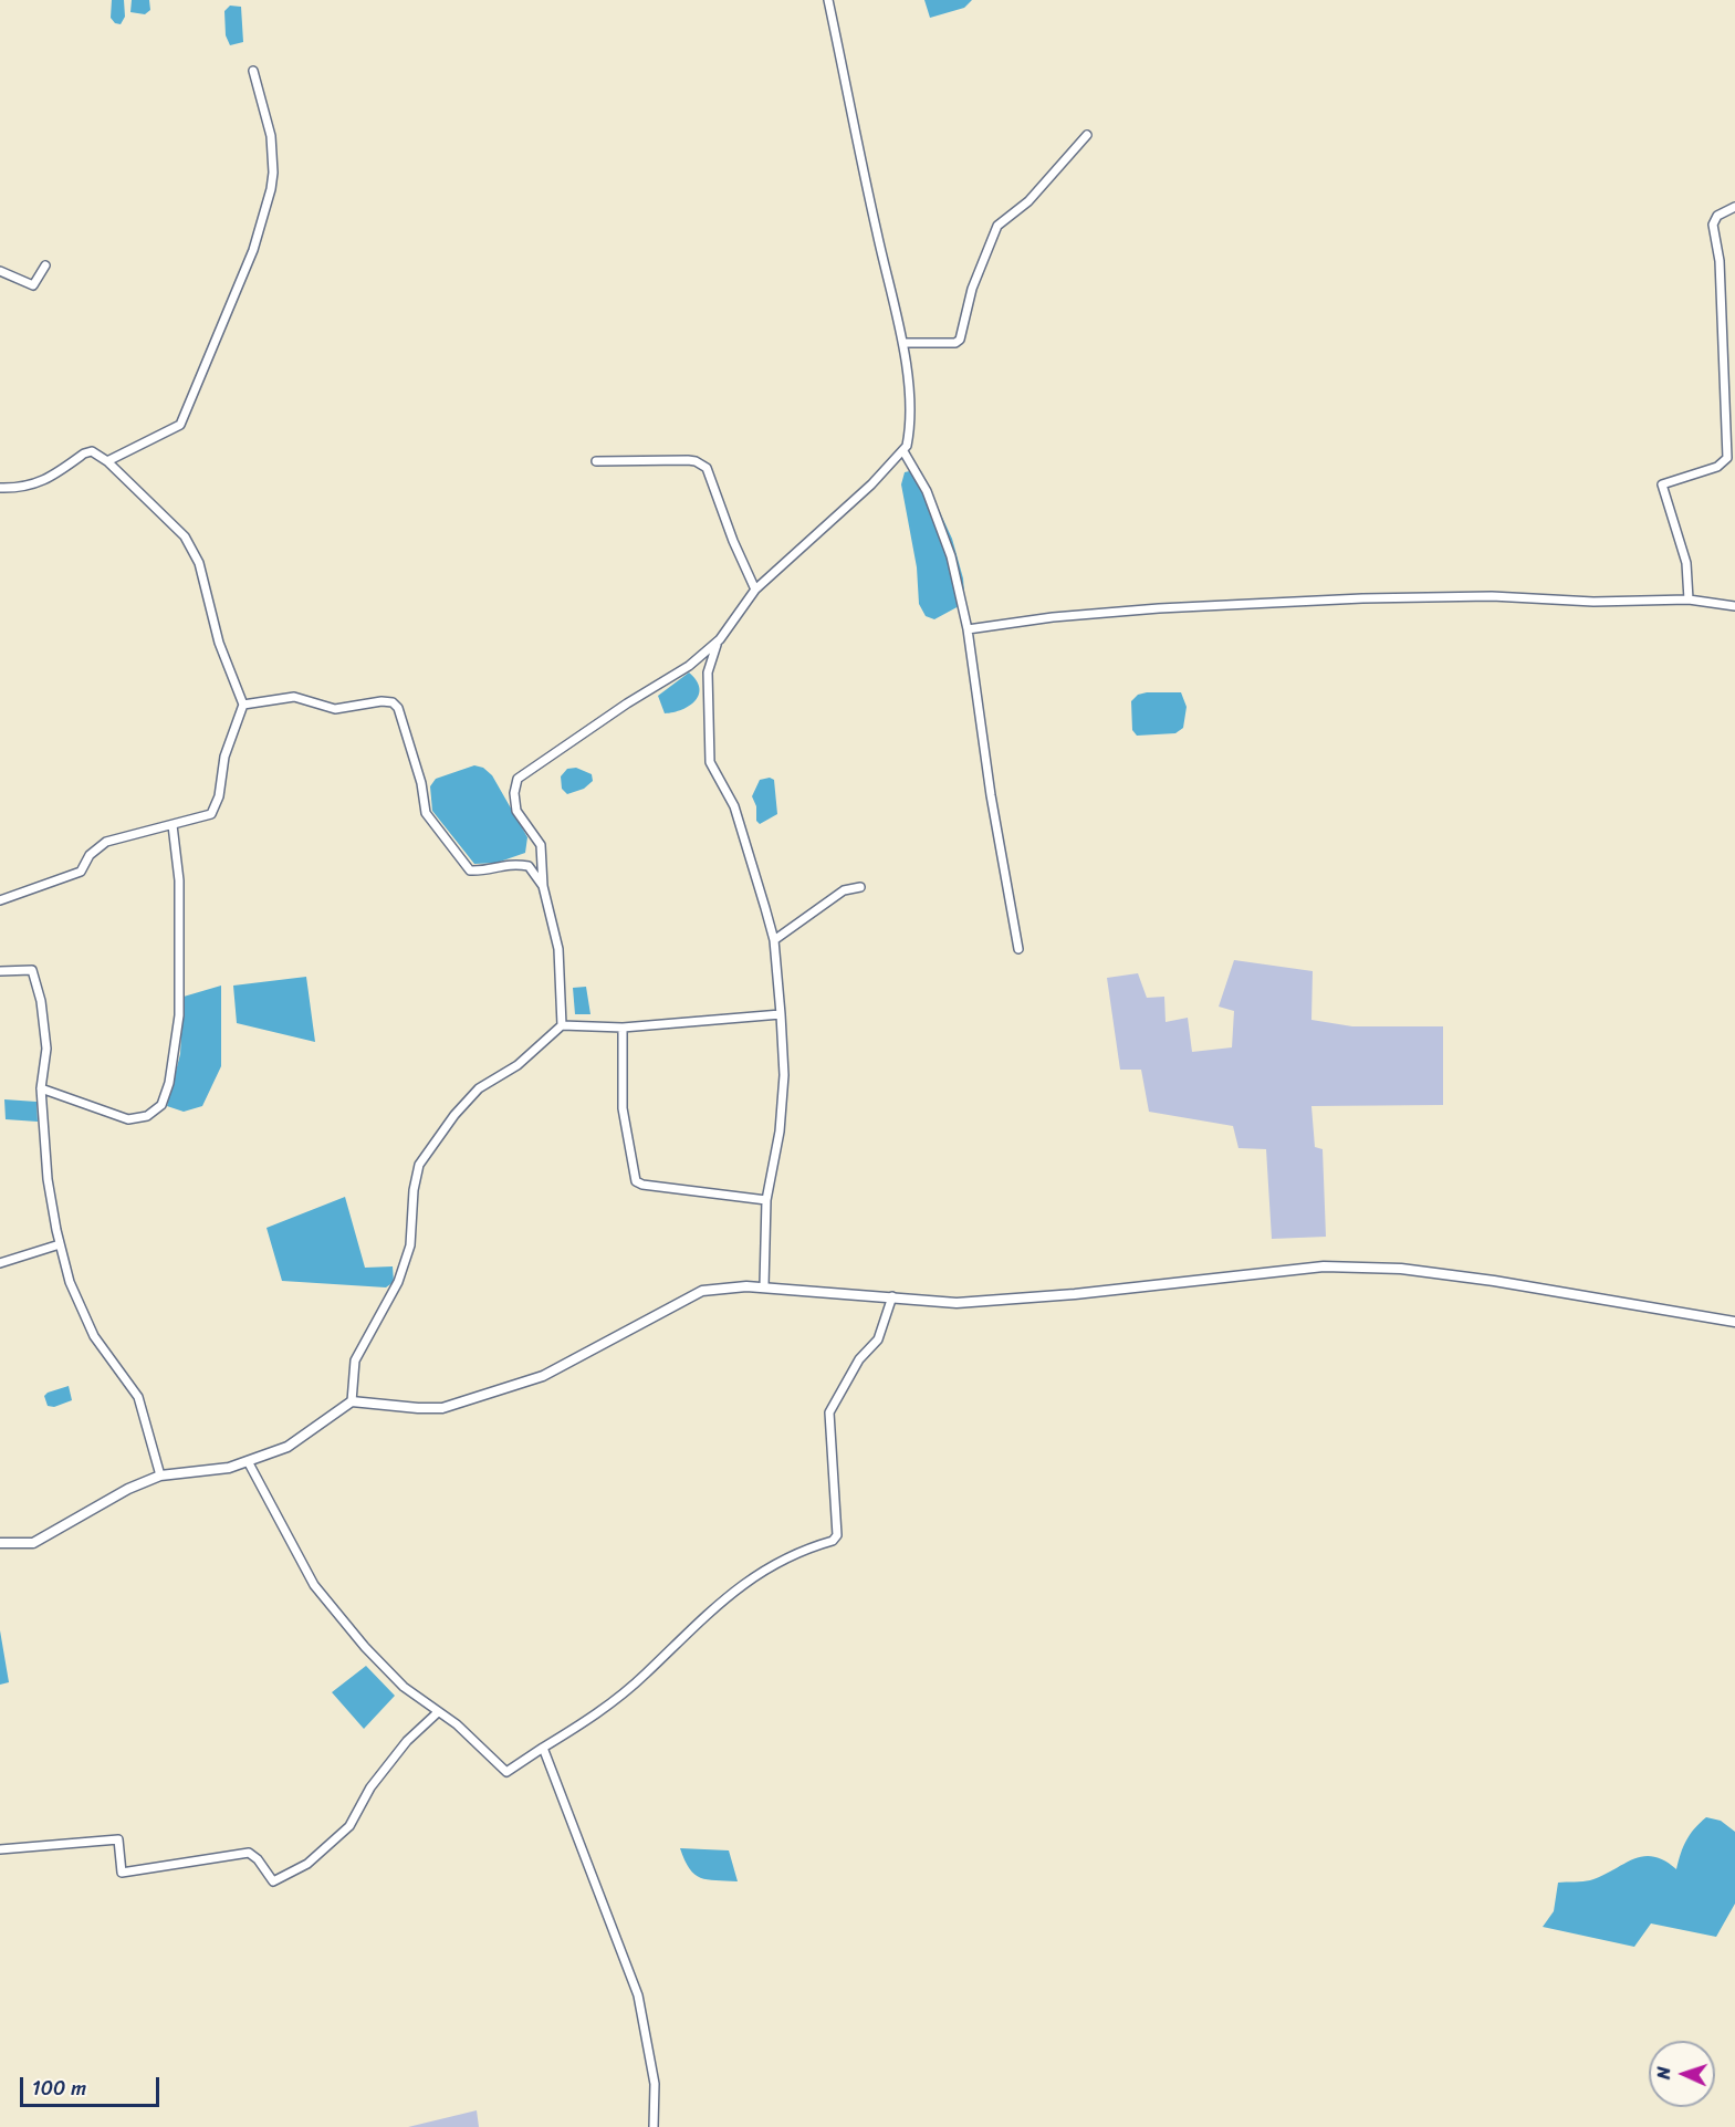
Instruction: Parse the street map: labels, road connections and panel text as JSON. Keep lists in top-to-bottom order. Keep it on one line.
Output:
{"scale_bar":"100 m","north":"left"}
